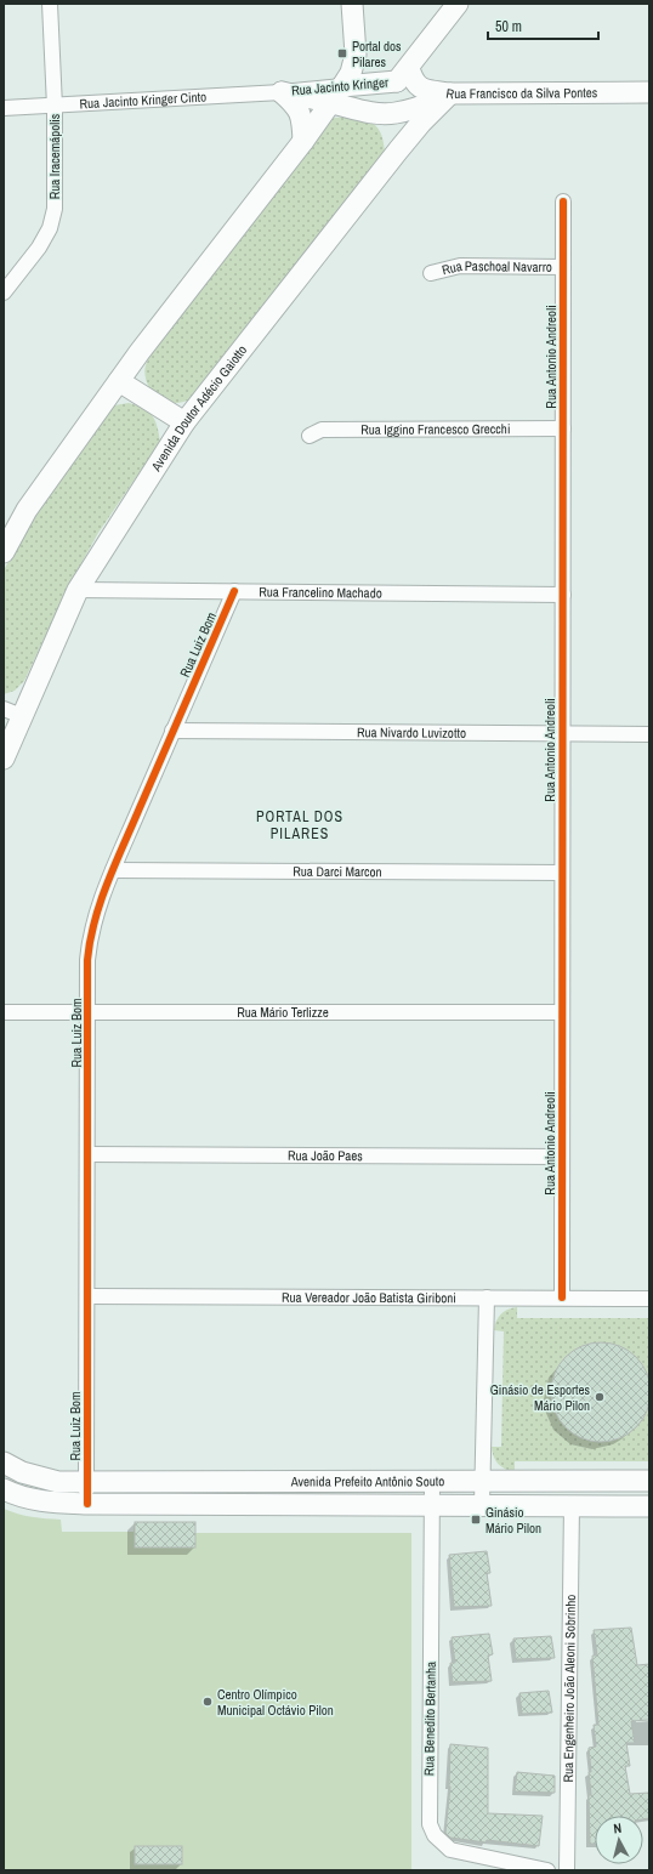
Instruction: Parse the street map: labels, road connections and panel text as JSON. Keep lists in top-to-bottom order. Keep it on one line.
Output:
{"streets":{"street":["Rua Jacinto Kringer","Rua Francisco da Silva Pontes","Rua Jacinto Kringer Cinto","Rua Iracemápolis","Rua Paschoal Navarro","Rua Antonio Andreoli","Avenida Doutor Adécio Gaiotto","Rua Iggino Francesco Grecchi","Rua Francelino Machado","Rua Luiz Bom","Rua Nivardo Luvizotto","Rua Darci Marcon","Rua Mário Terlizze","Rua João Paes","Rua Vereador João Batista Giriboni","Avenida Prefeito Antônio Souto","Rua Engenheiro João Aleoni Sobrinho","Rua Benedito Bertanha"]},"crossings":[["Rua Jacinto Kringer","Rua Francisco da Silva Pontes"],["Rua Jacinto Kringer","Rua Jacinto Kringer Cinto"],["Rua Francisco da Silva Pontes","Avenida Doutor Adécio Gaiotto"],["Rua Jacinto Kringer Cinto","Rua Iracemápolis"],["Rua Paschoal Navarro","Rua Antonio Andreoli"],["Rua Antonio Andreoli","Rua Iggino Francesco Grecchi"],["Rua Antonio Andreoli","Rua Francelino Machado"],["Rua Antonio Andreoli","Rua Nivardo Luvizotto"],["Rua Antonio Andreoli","Rua Darci Marcon"],["Rua Antonio Andreoli","Rua Mário Terlizze"],["Rua Antonio Andreoli","Rua João Paes"],["Rua Antonio Andreoli","Rua Vereador João Batista Giriboni"],["Avenida Doutor Adécio Gaiotto","Rua Francelino Machado"],["Rua Francelino Machado","Rua Luiz Bom"],["Rua Luiz Bom","Rua Nivardo Luvizotto"],["Rua Luiz Bom","Rua Darci Marcon"],["Rua Luiz Bom","Rua Mário Terlizze"],["Rua Luiz Bom","Rua João Paes"],["Rua Luiz Bom","Rua Vereador João Batista Giriboni"],["Rua Luiz Bom","Avenida Prefeito Antônio Souto"],["Avenida Prefeito Antônio Souto","Rua Engenheiro João Aleoni Sobrinho"],["Avenida Prefeito Antônio Souto","Rua Benedito Bertanha"]],"districts":["PORTAL DOS PILARES"],"places":{"transit":["Portal dos Pilares","Ginásio Mário Pilon"],"other":["Ginásio de Esportes Mário Pilon","Centro Olímpico Municipal Octávio Pilon"]},"scale_bar":"50 m","north":"top"}
